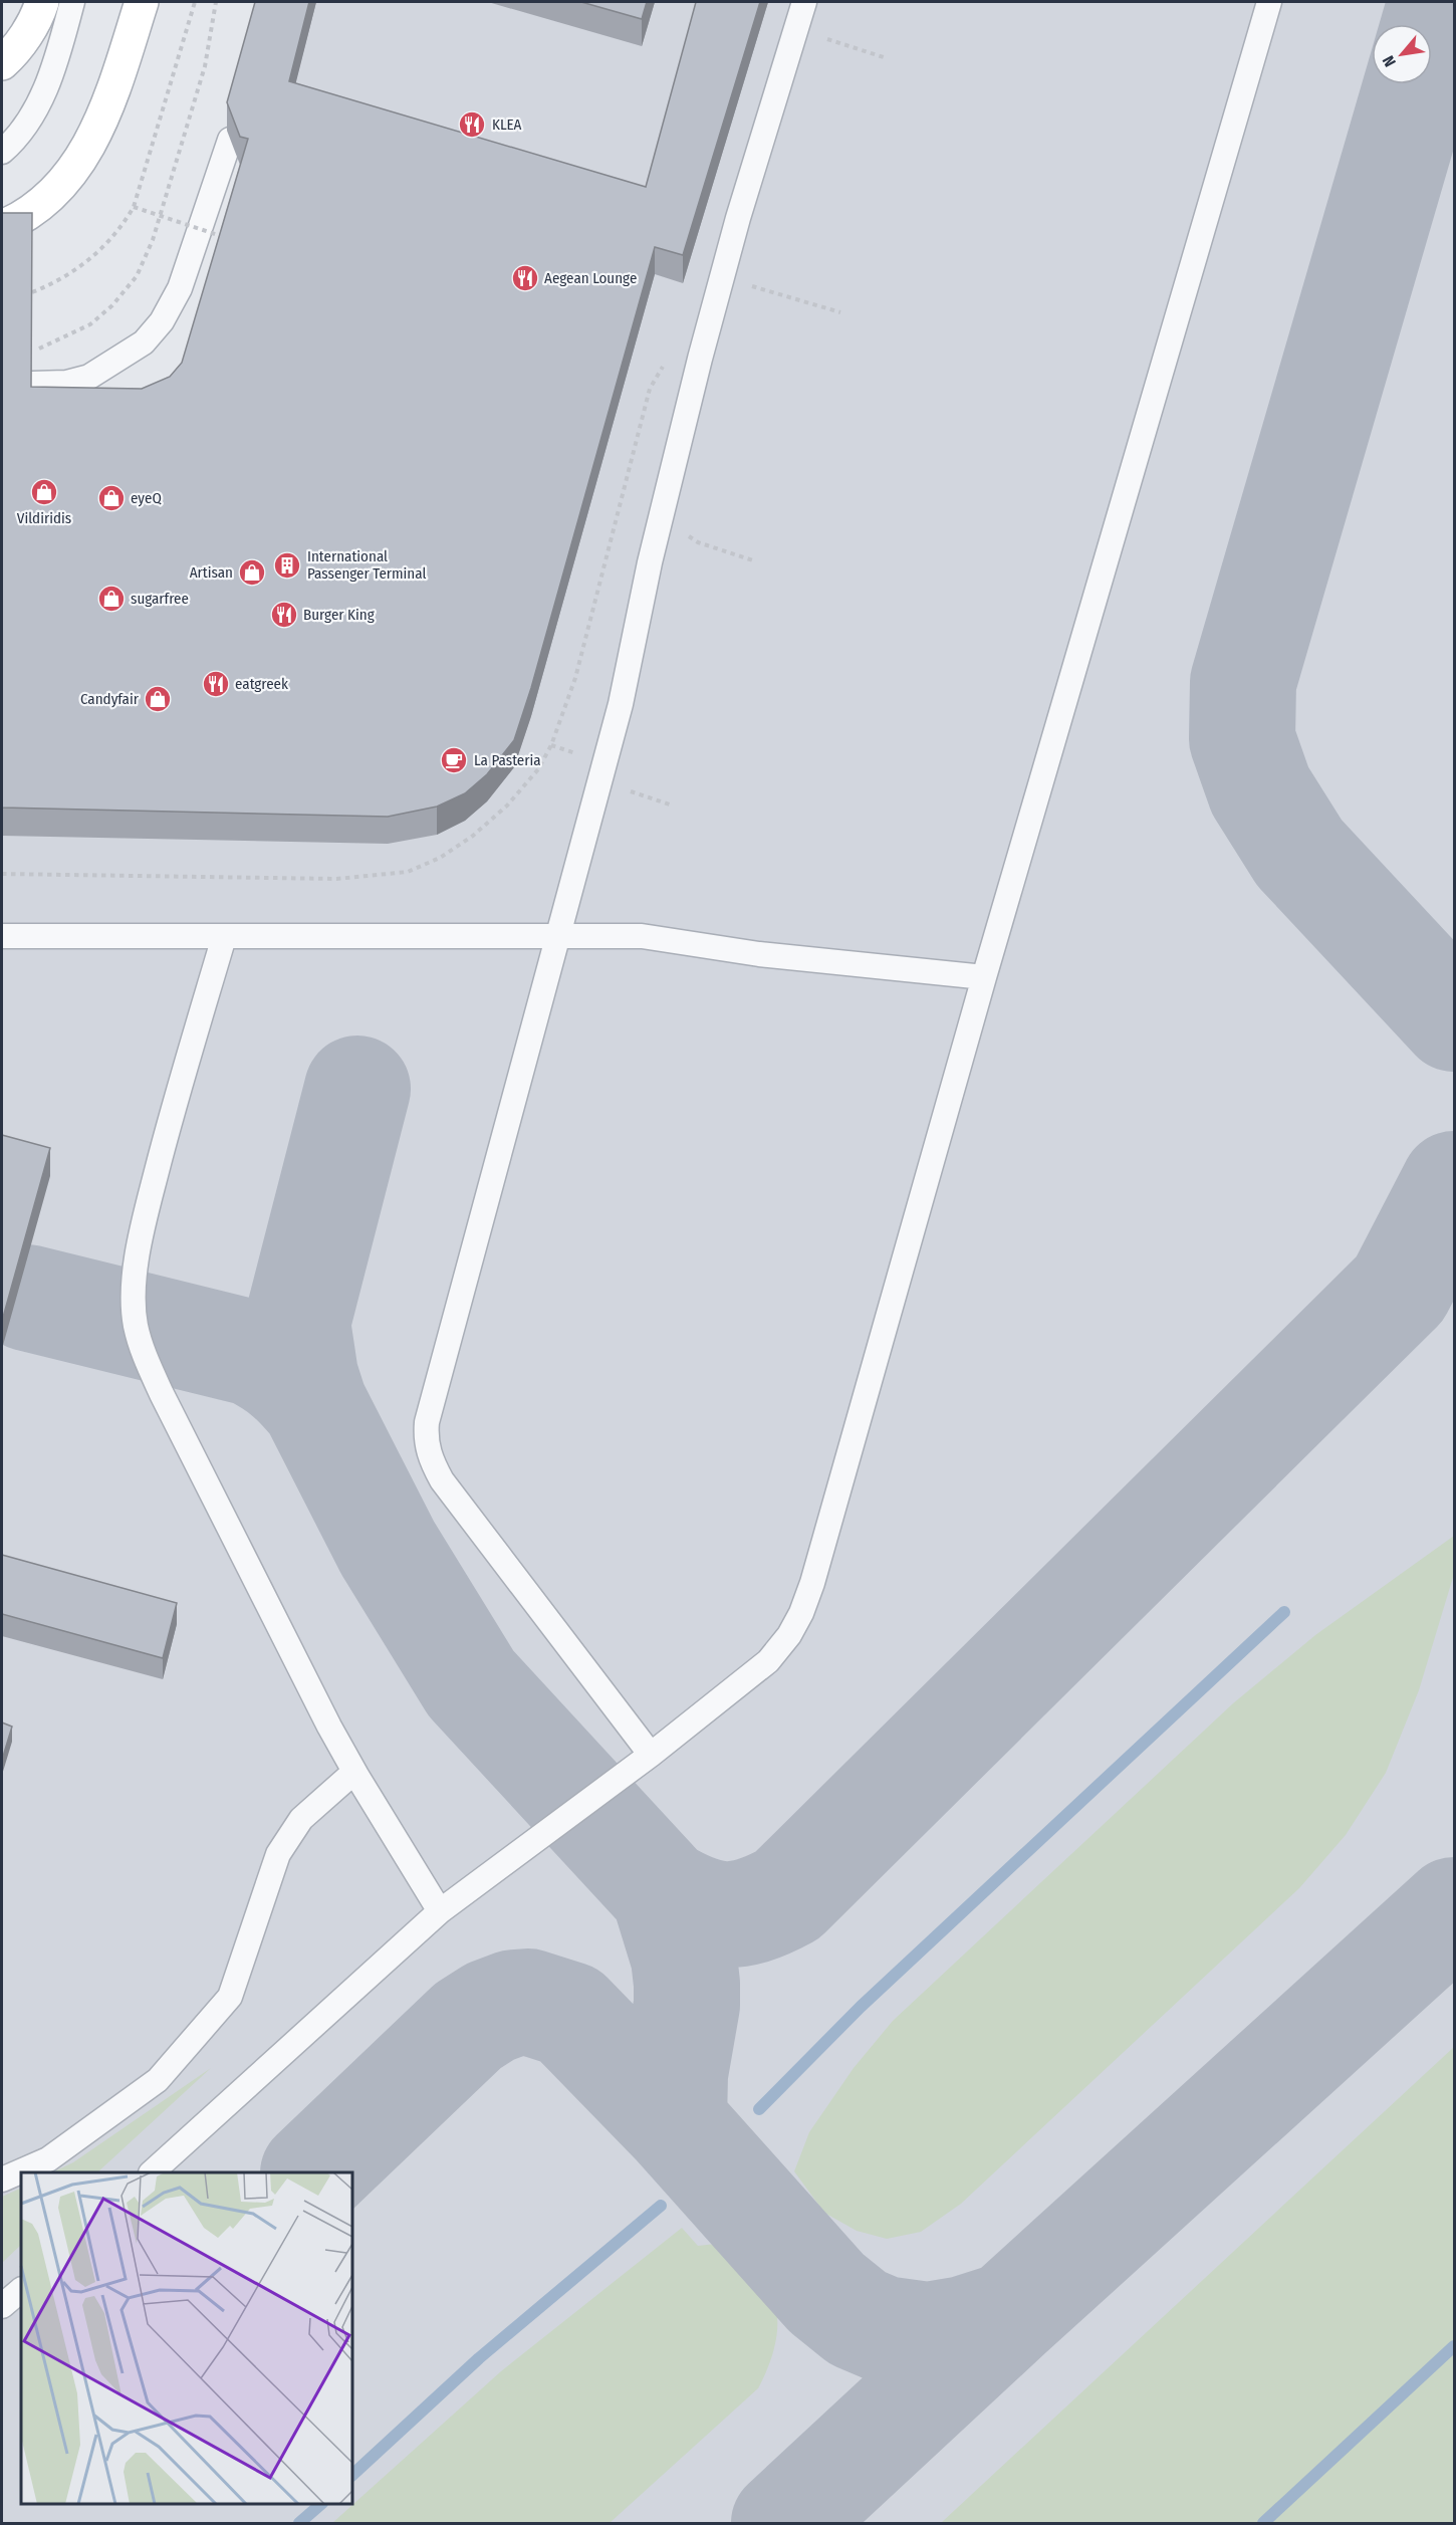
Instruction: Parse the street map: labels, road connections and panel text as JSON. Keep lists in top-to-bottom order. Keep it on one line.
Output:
{"places":{"restaurant":["KLEA","Aegean Lounge","Burger King","eatgreek"],"shop":["Vildiridis","eyeQ","Artisan","sugarfree","Candyfair"],"building":["International Passenger Terminal"],"cafe":["La Pasteria"]},"north":"bottom left"}
